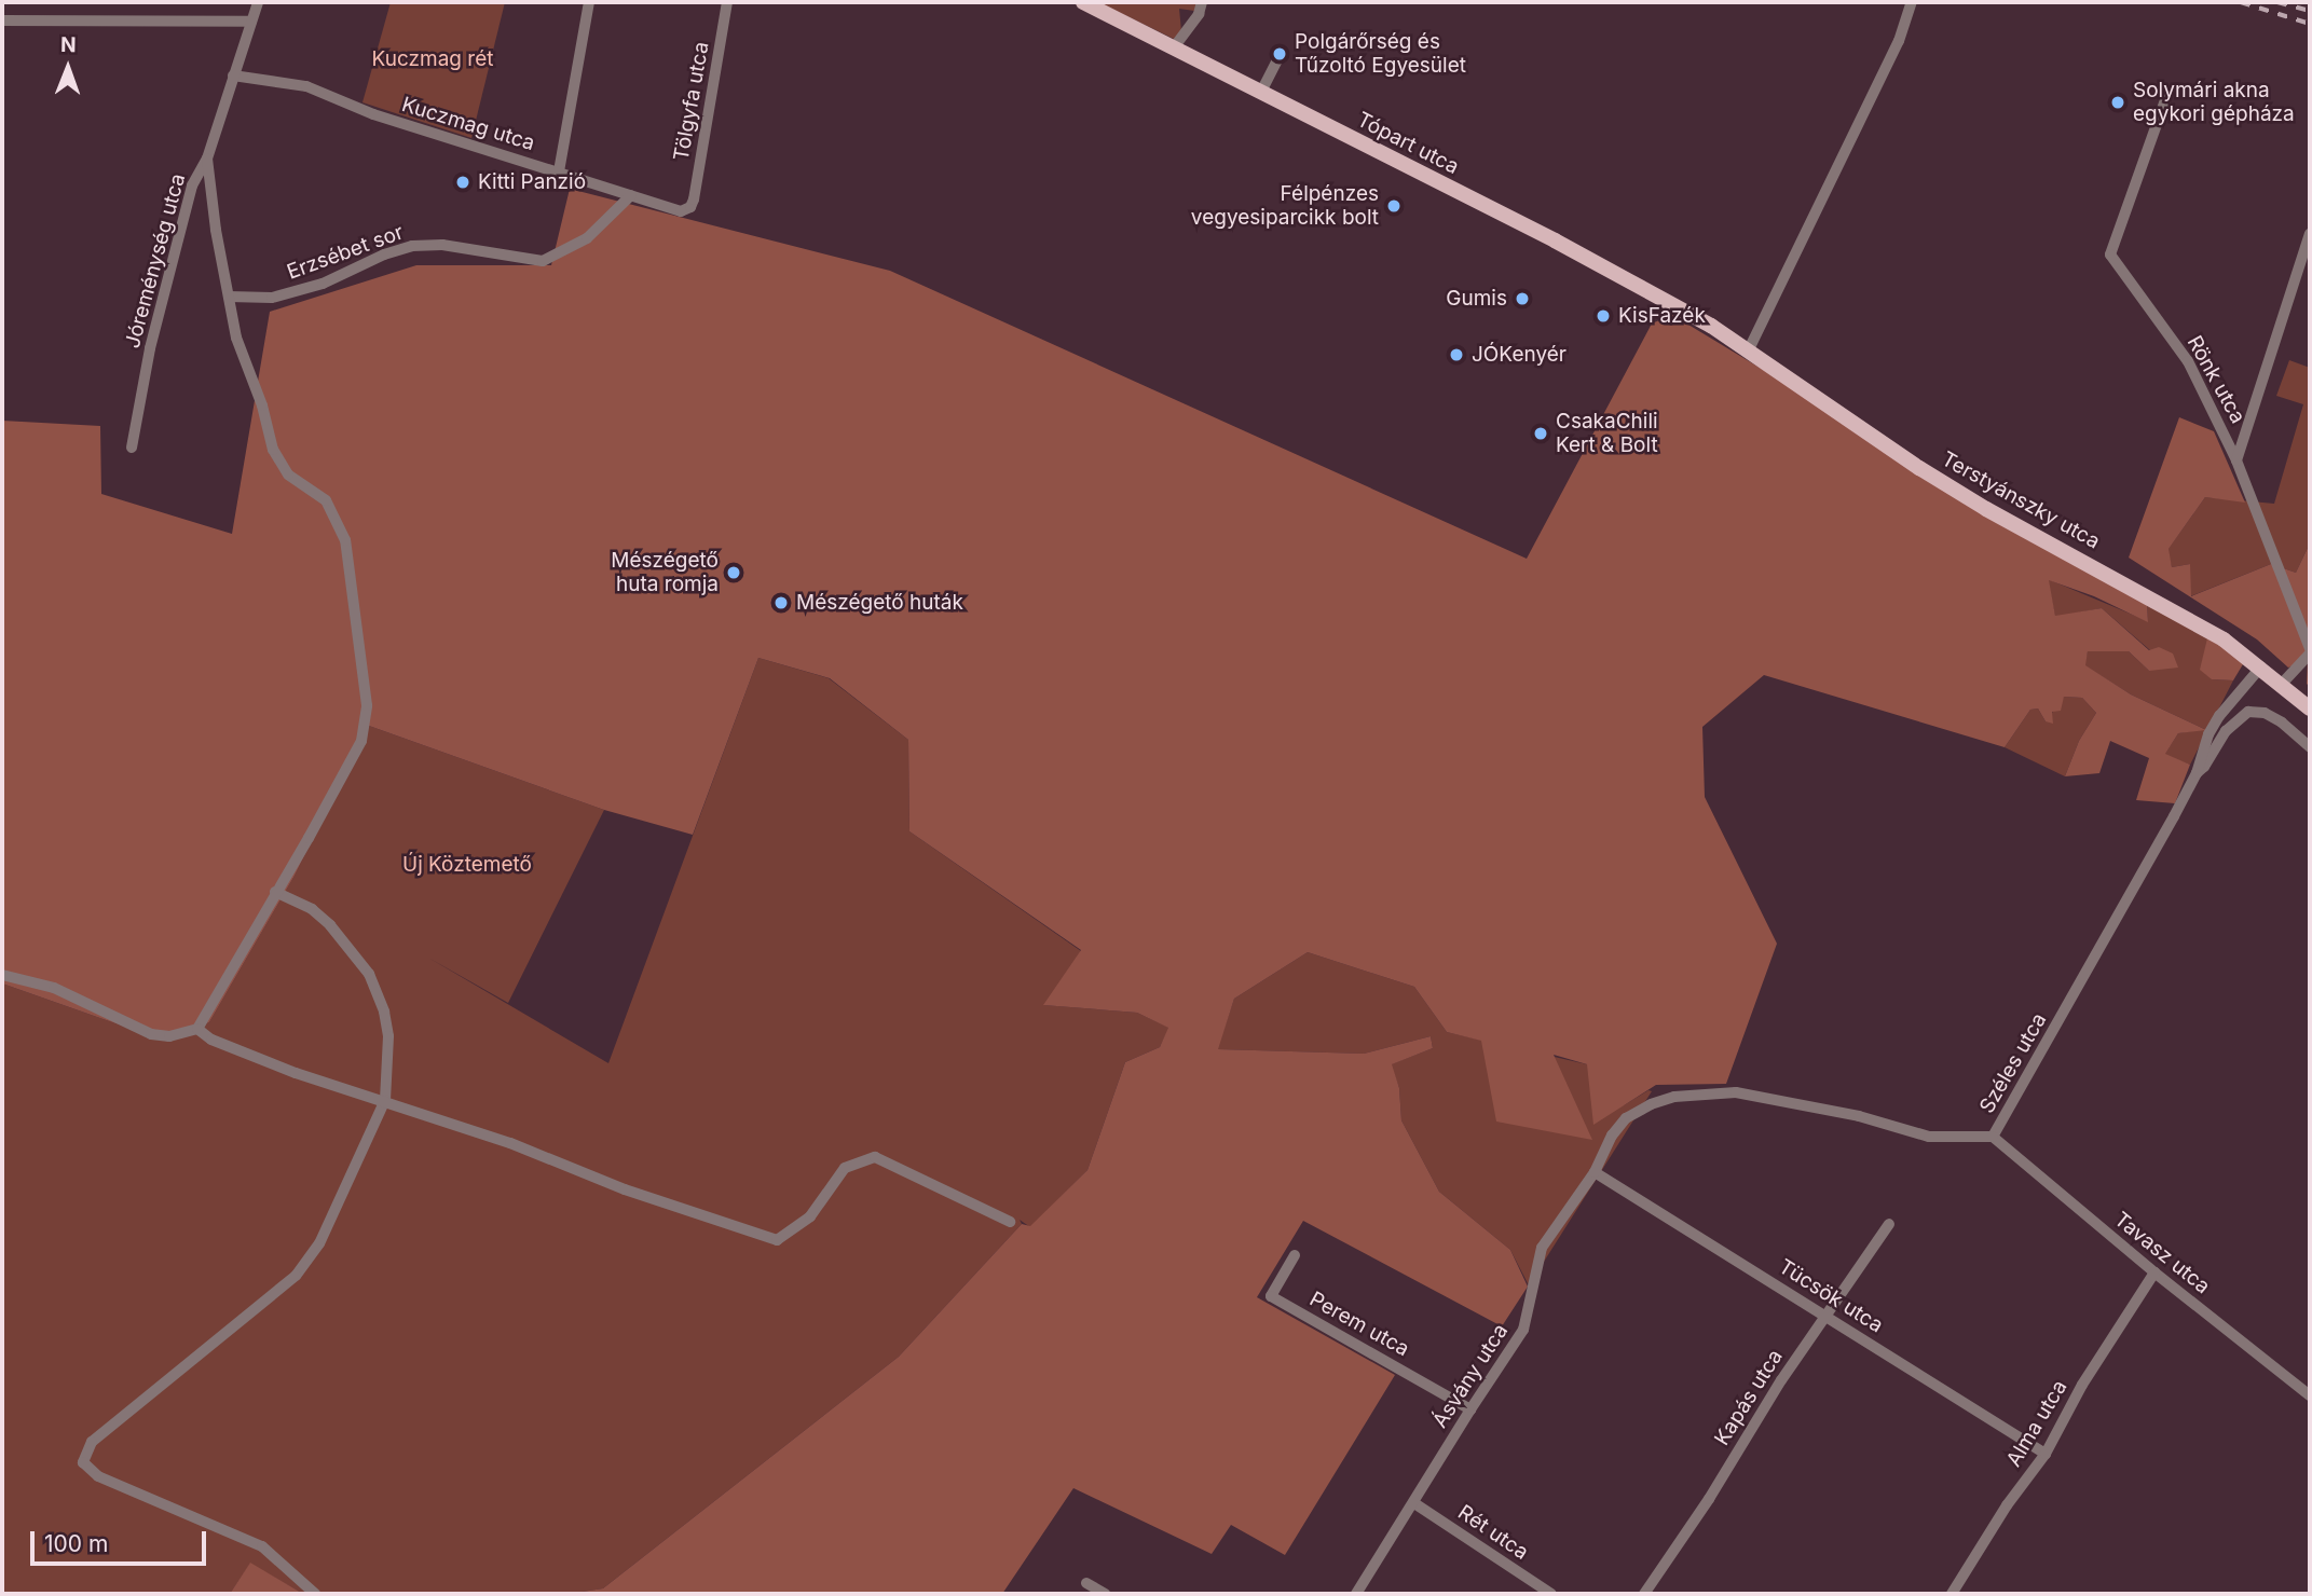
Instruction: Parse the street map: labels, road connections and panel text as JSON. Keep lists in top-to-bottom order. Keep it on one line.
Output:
{"streets":{"main road":["Tópart utca","Terstyánszky utca"],"street":["Tölgyfa utca","Kuczmag utca","Erzsébet sor","Jóreménység utca","Rönk utca","Széles utca","Tavasz utca","Tücsök utca","Perem utca","Ásvány utca","Kapás utca","Alma utca","Rét utca"]},"crossings":[["Tölgyfa utca","Kuczmag utca"],["Kuczmag utca","Erzsébet sor"],["Kuczmag utca","Jóreménység utca"],["Tópart utca","Terstyánszky utca"],["Rönk utca","Terstyánszky utca"],["Terstyánszky utca","Széles utca"],["Széles utca","Tavasz utca"],["Széles utca","Tücsök utca"],["Széles utca","Ásvány utca"],["Tavasz utca","Alma utca"],["Tücsök utca","Ásvány utca"],["Tücsök utca","Kapás utca"],["Tücsök utca","Alma utca"],["Perem utca","Ásvány utca"],["Ásvány utca","Rét utca"]],"parks":["Kuczmag rét","Új Köztemető"],"places":["Polgárőrség és Tűzoltó Egyesület","Solymári akna egykori gépháza","Kitti Panzió","Félpénzes vegyesiparcikk bolt","Gumis","KisFazék","JÓKenyér","CsakaChili Kert & Bolt","Mészégető huta romja","Mészégető huták"],"scale_bar":"100 m","north":"top"}
